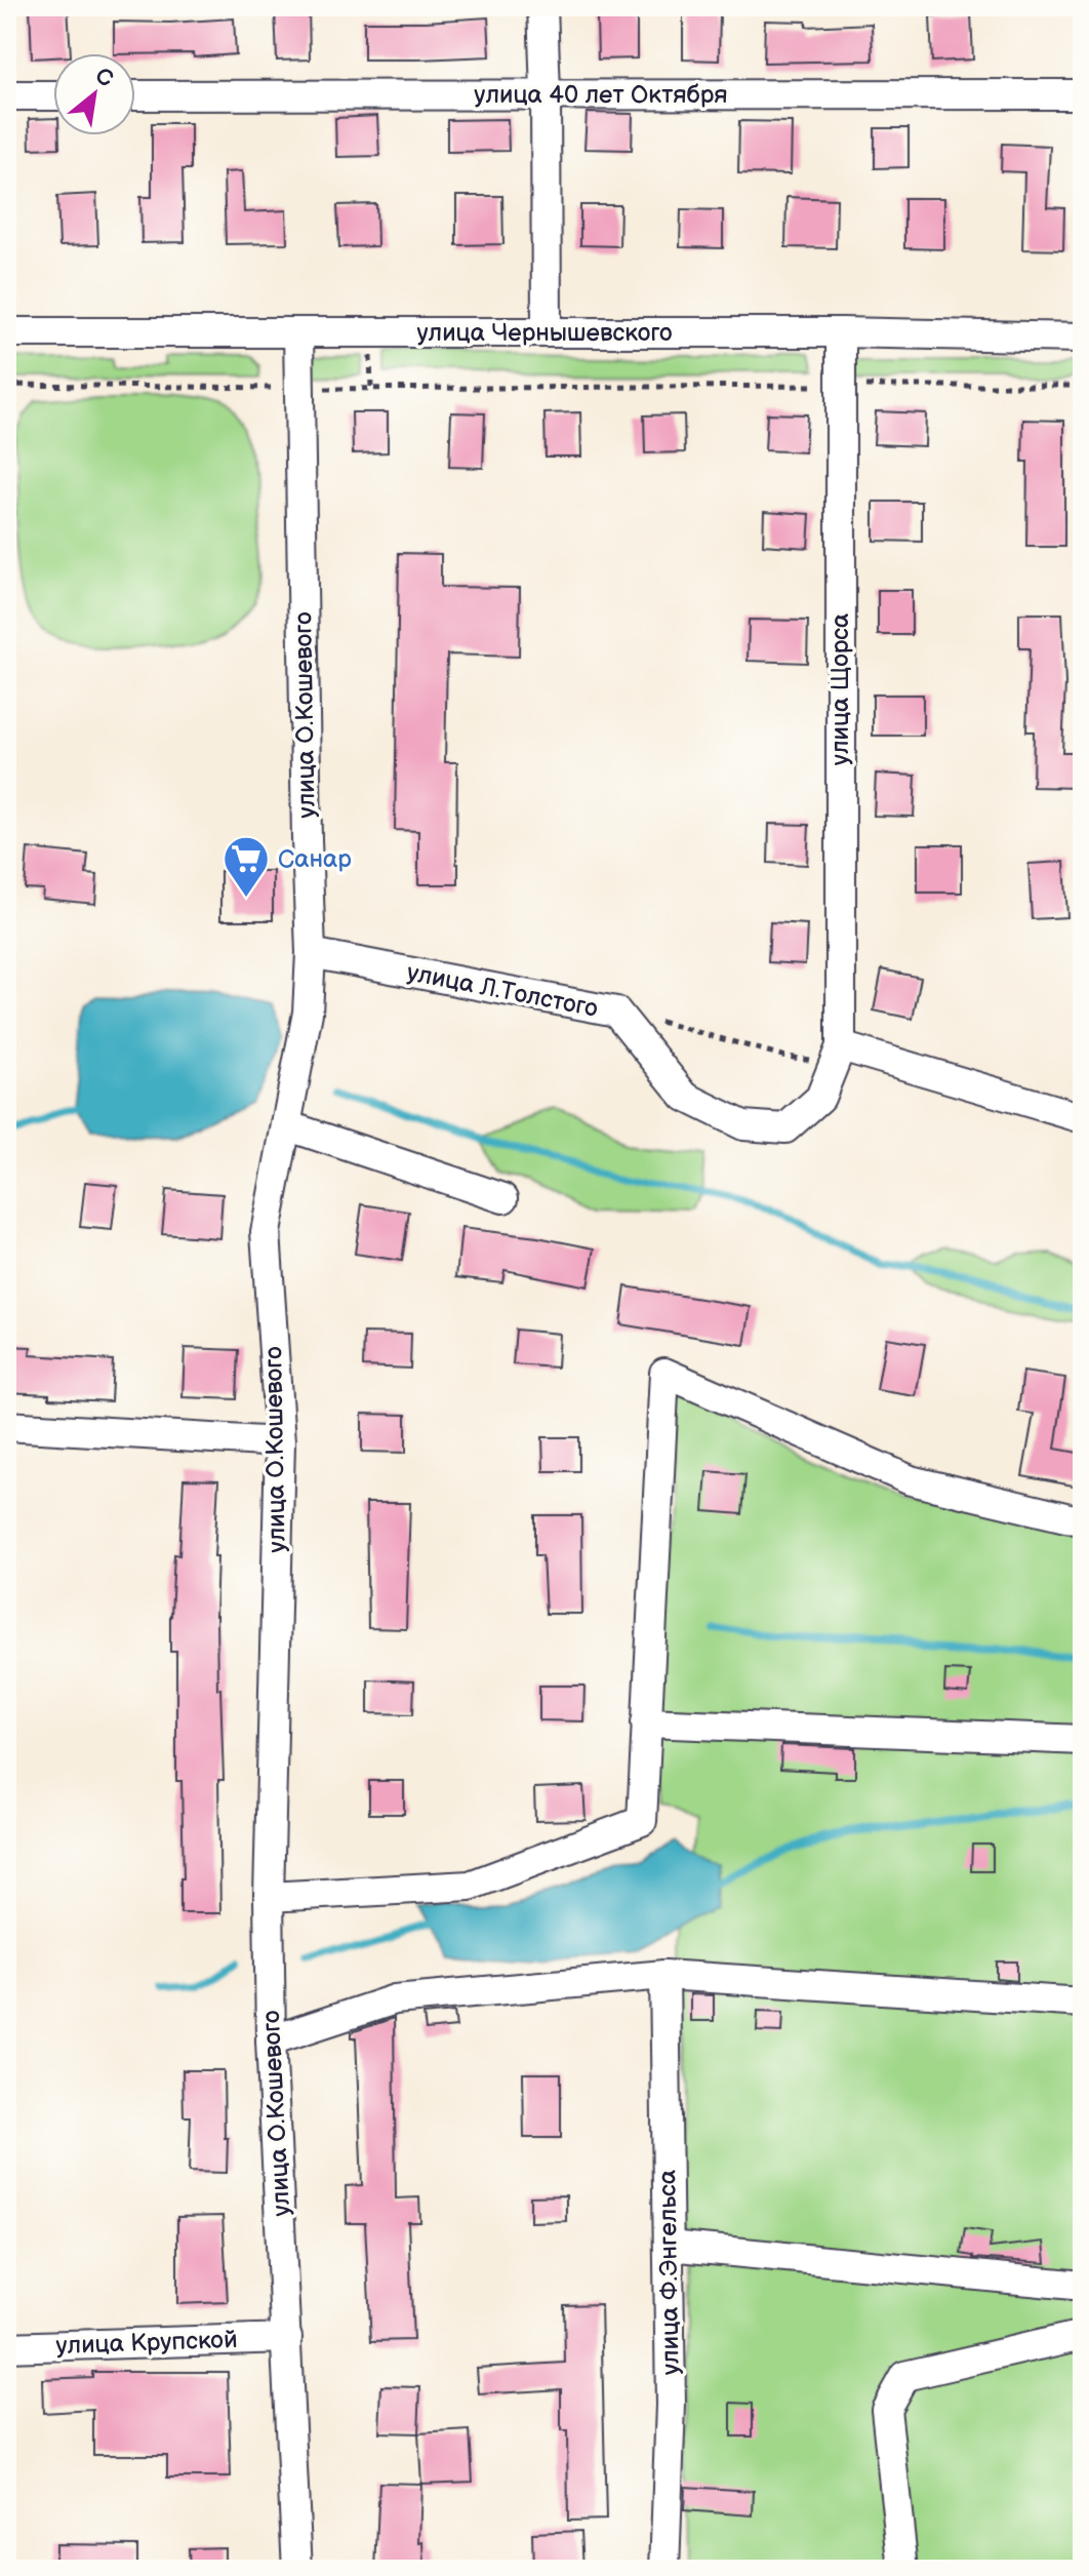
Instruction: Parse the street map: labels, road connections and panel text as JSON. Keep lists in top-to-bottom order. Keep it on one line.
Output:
{"streets":{"street":["улица 40 лет Октября","улица Чернышевского","улица Щорса","улица О.Кошевого","улица Л.Толстого","улица Ф.Энгельса","улица Крупской"]},"crossings":[["улица Чернышевского","улица Щорса"],["улица Чернышевского","улица О.Кошевого"],["улица Щорса","улица Л.Толстого"],["улица О.Кошевого","улица Л.Толстого"],["улица О.Кошевого","улица Крупской"]],"places":{"supermarket":["Санар"]},"north":"top right"}
